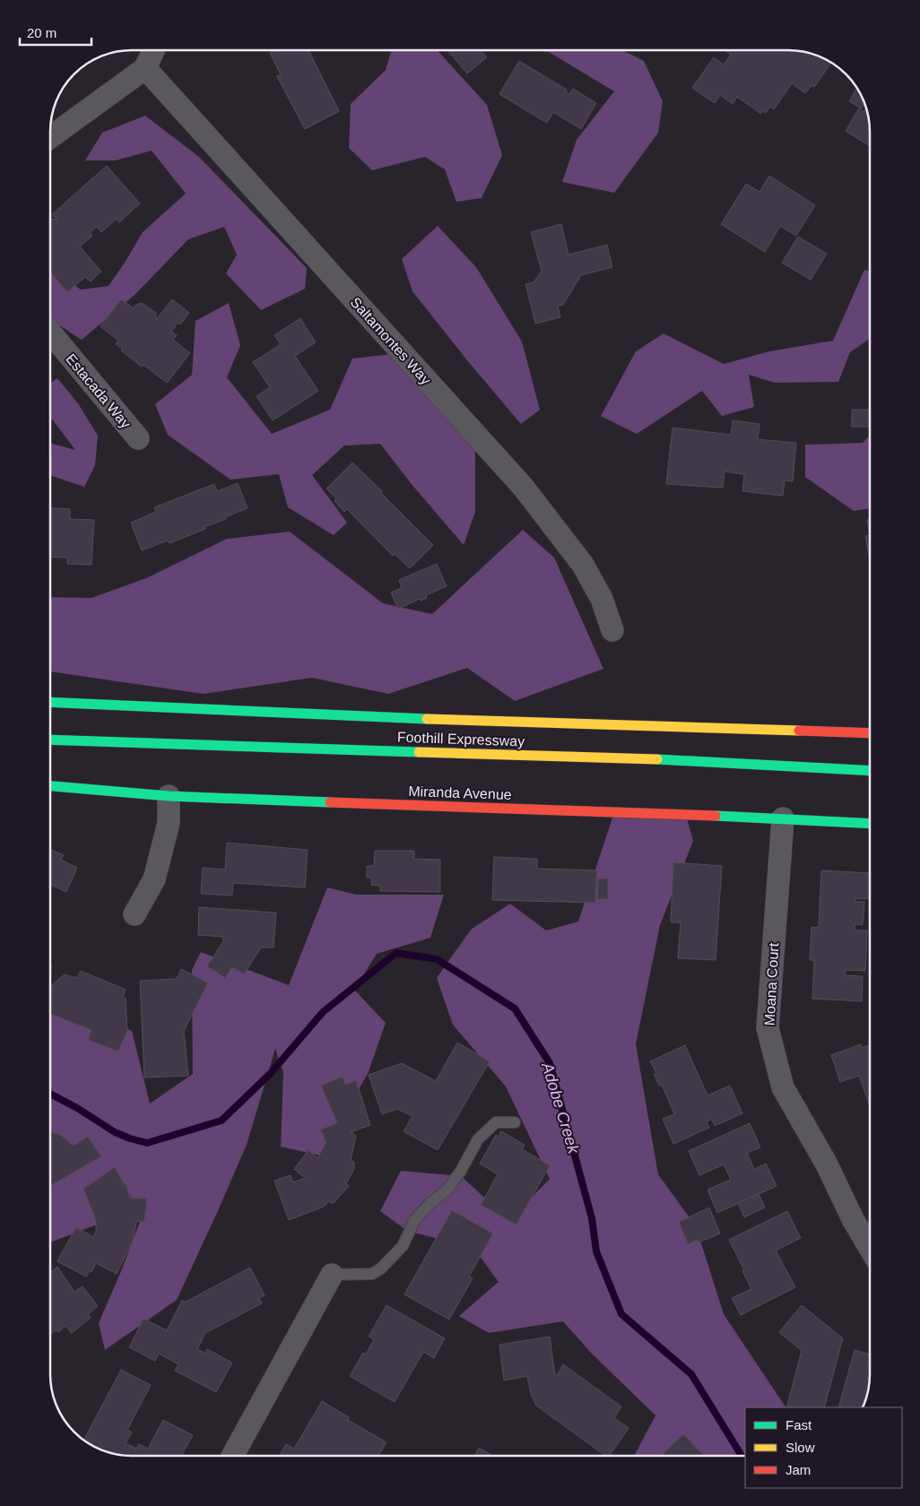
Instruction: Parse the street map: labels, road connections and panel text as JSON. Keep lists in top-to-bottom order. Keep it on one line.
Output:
{"streets":{"main road":["Foothill Expressway","Miranda Avenue"],"street":["Saltamontes Way","Estacada Way","Moana Court"]},"crossings":[["Miranda Avenue","Moana Court"]],"water":["Adobe Creek"],"legend":["Fast","Slow","Jam"],"scale_bar":"20 m"}
